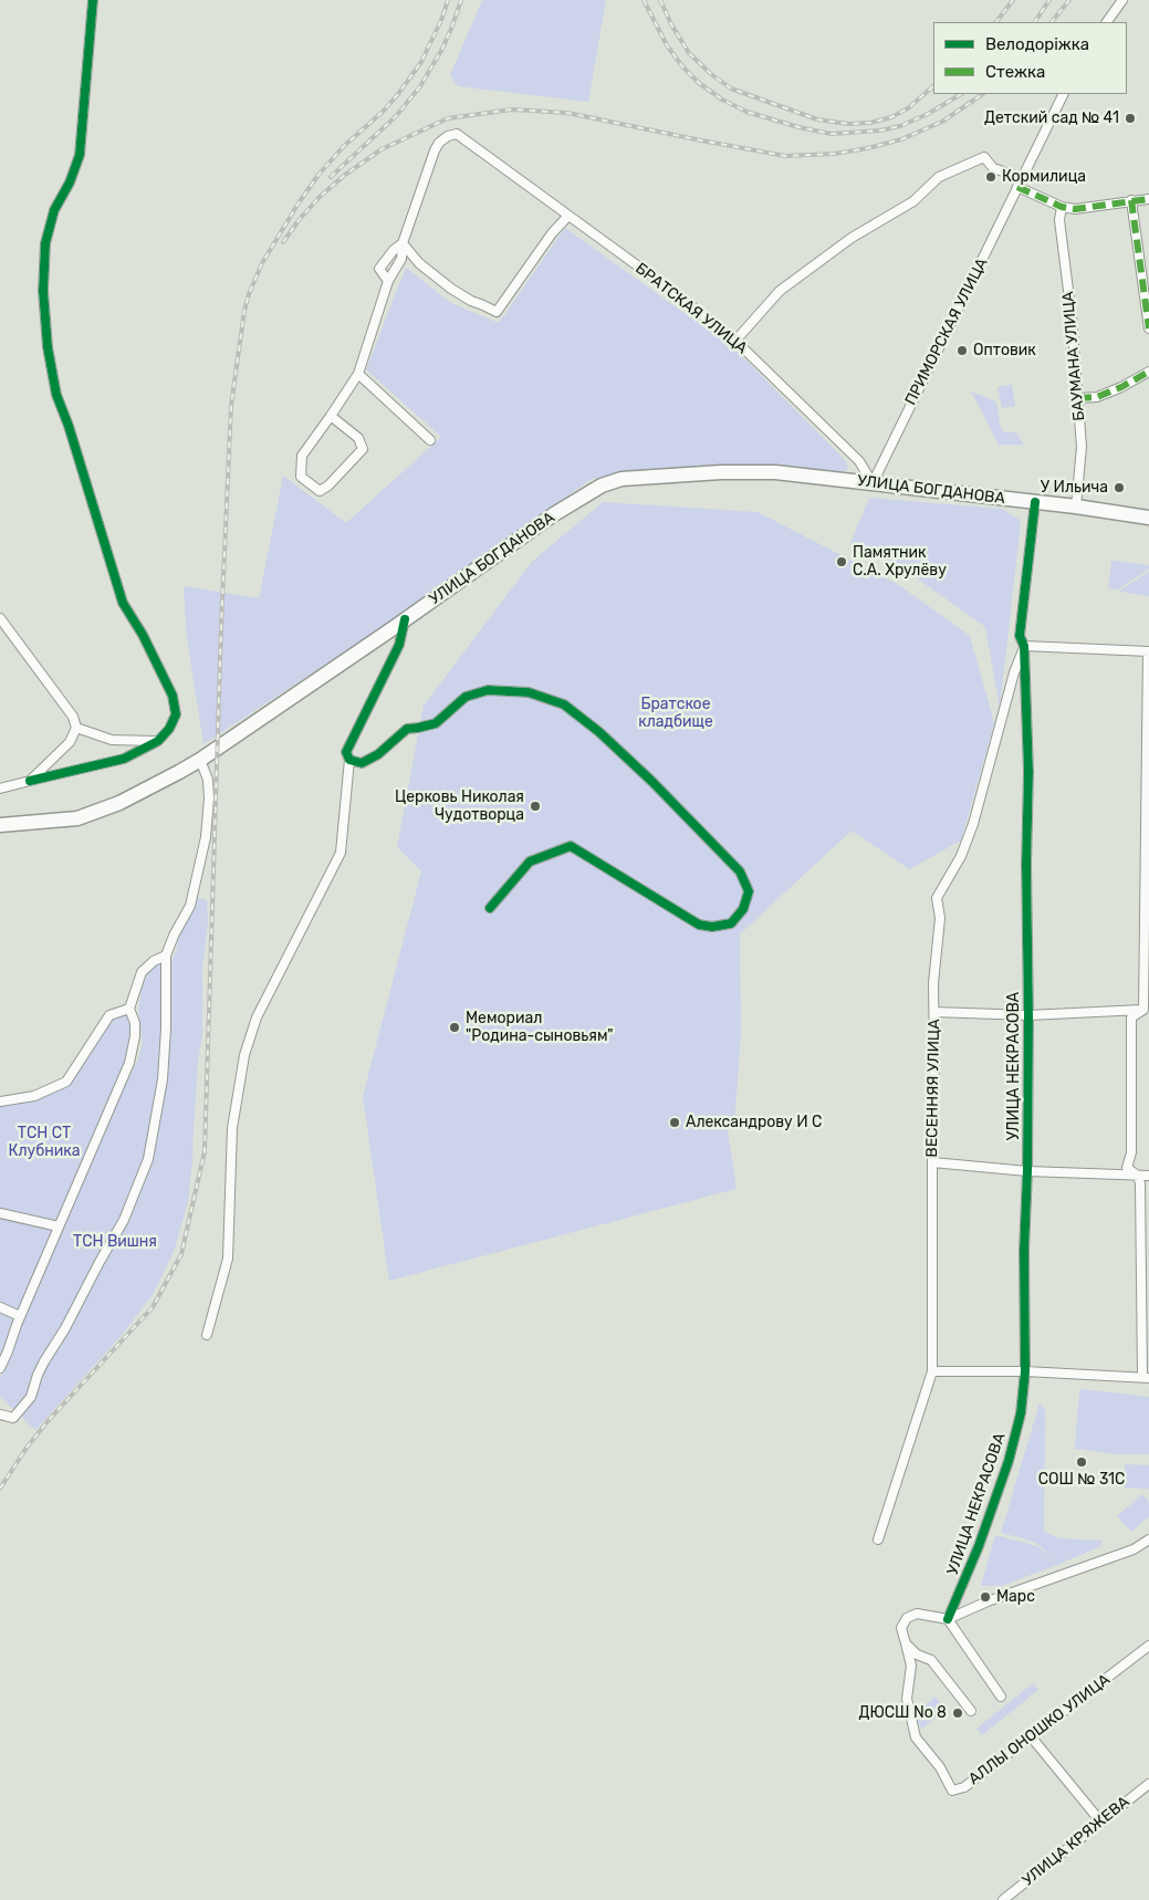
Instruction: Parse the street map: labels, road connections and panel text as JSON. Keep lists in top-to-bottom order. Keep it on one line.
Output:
{"streets":{"main road":["УЛИЦА БОГДАНОВА"],"street":["БРАТСКАЯ УЛИЦА","ПРИМОРСКАЯ УЛИЦА","БАУМАНА УЛИЦА","УЛИЦА НЕКРАСОВА","ВЕСЕННЯЯ УЛИЦА","АЛЛЫ ОНОШКО УЛИЦА","УЛИЦА КРЯЖЕВА"]},"crossings":[["БРАТСКАЯ УЛИЦА","ПРИМОРСКАЯ УЛИЦА"],["БРАТСКАЯ УЛИЦА","УЛИЦА БОГДАНОВА"],["ПРИМОРСКАЯ УЛИЦА","УЛИЦА БОГДАНОВА"],["БАУМАНА УЛИЦА","УЛИЦА БОГДАНОВА"],["УЛИЦА БОГДАНОВА","УЛИЦА НЕКРАСОВА"],["УЛИЦА НЕКРАСОВА","ВЕСЕННЯЯ УЛИЦА"]],"parks":["Братское кладбище","ТСН СТ Клубника","ТСН Вишня"],"places":["Детский сад № 41","Кормилица","Оптовик","У Ильича","Памятник С.А. Хрулёву","Церковь Николая Чудотворца","Мемориал \"Родина-сыновьям\"","Александрову И С","СОШ № 31С","Марс","ДЮСШ No 8"],"legend":["Велодоріжка","Стежка"]}
